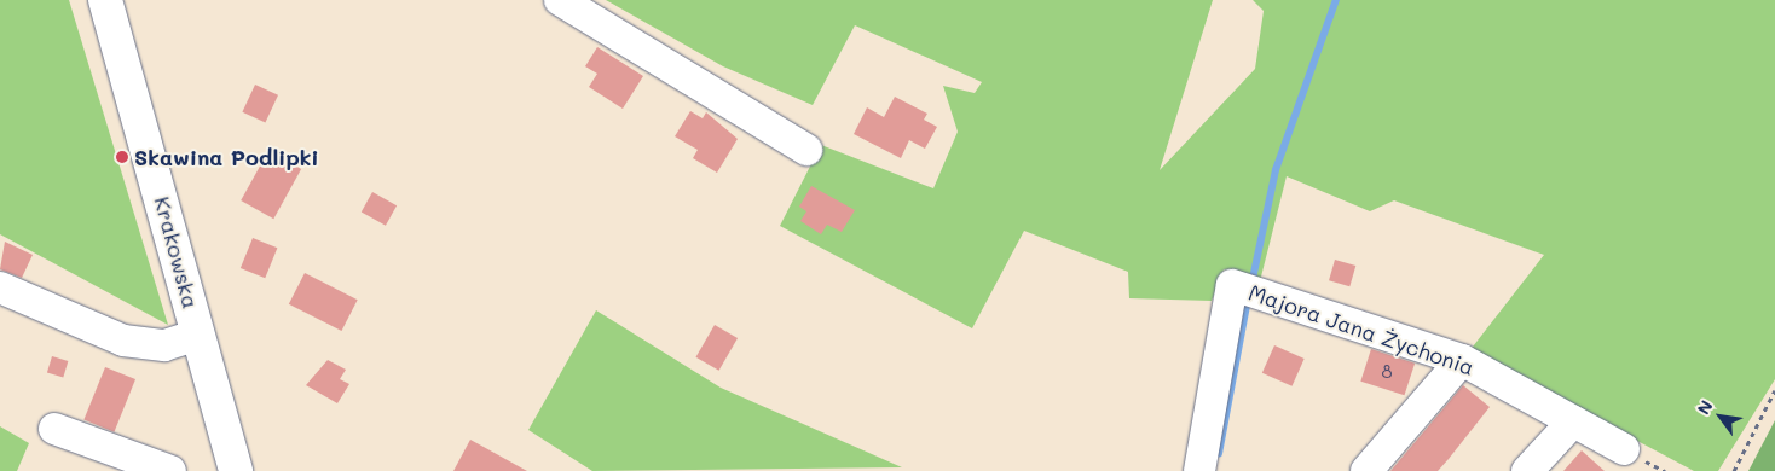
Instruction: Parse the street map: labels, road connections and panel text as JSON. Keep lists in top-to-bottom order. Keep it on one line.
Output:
{"streets":{"main road":["Krakowska"],"street":["Majora Jana Żychonia"]},"places":["Skawina Podlipki"],"house_numbers":["8"],"north":"top left"}
